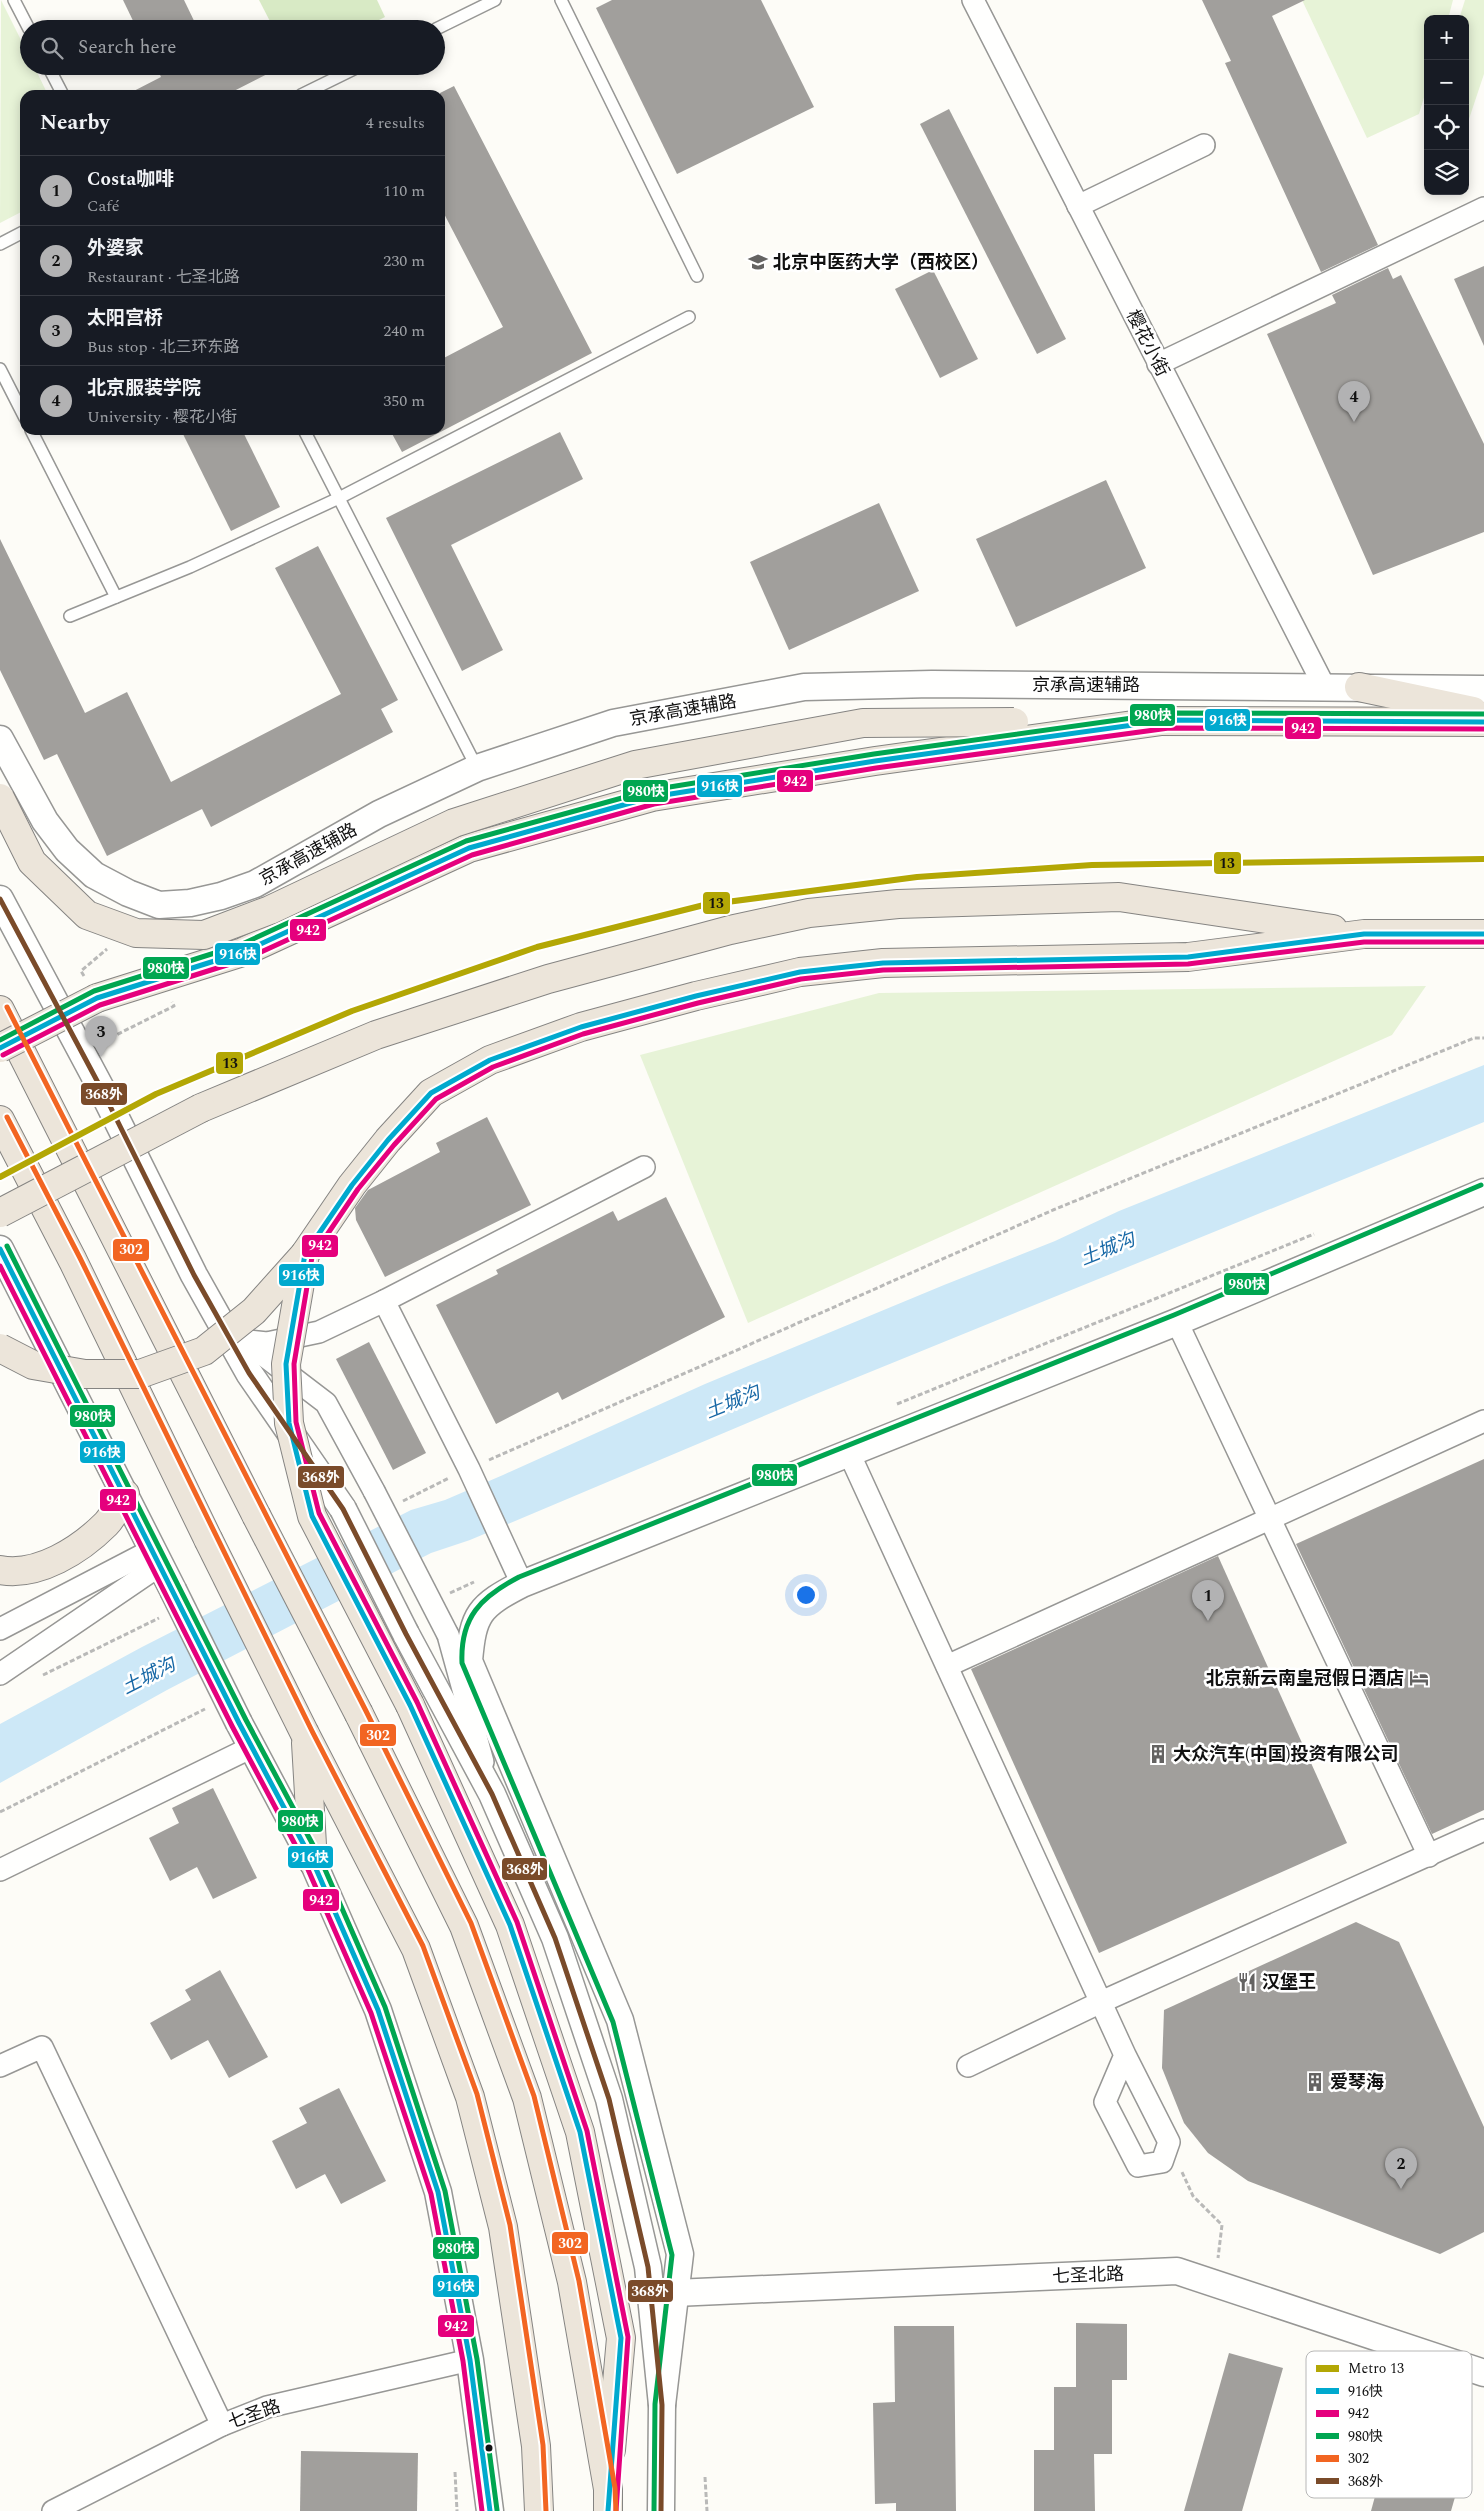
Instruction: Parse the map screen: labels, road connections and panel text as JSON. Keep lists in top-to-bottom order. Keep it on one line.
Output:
{"streets":{"street":["樱花小街","京承高速辅路","七圣北路","七圣路"]},"crossings":[["樱花小街","京承高速辅路"]],"water":["土城沟"],"places":{"school or university":["北京中医药大学（西校区）"],"hotel":["北京新云南皇冠假日酒店"],"building":["大众汽车(中国)投资有限公司","爱琴海"],"restaurant":["汉堡王"]},"lines":["transit line 980快","transit line 916快","transit line 942","metro line 13","transit line 368外","transit line 302"],"legend":["Metro 13","916快","942","980快","302","368外"],"page":{"map_buttons":["+","−"],"search":"Search here","heading":["Nearby","4 results"],"list":[{"mark":"1","name":"Costa咖啡","note":"Café","value":"110 m"},{"mark":"2","name":"外婆家","note":"Restaurant · 七圣北路","value":"230 m"},{"mark":"3","name":"太阳宫桥","note":"Bus stop · 北三环东路","value":"240 m"},{"mark":"4","name":"北京服装学院","note":"University · 樱花小街","value":"350 m"}],"pins":["4","3","1","2"]}}
